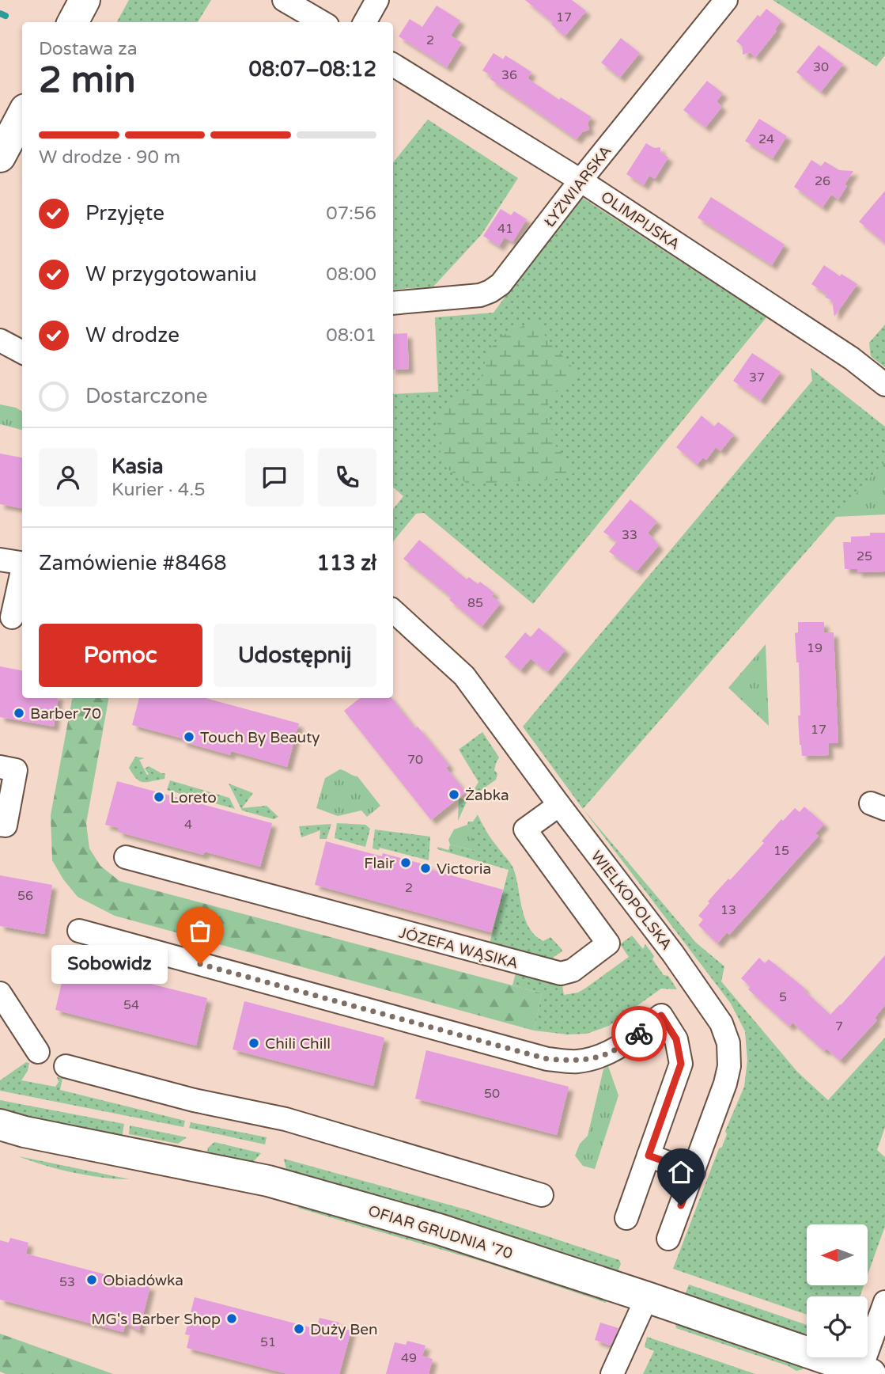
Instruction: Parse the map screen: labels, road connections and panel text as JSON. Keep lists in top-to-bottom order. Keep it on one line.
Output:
{"streets":{"street":["ŁYŻWIARSKA","OLIMPIJSKA","WIELKOPOLSKA","JÓZEFA WĄSIKA","OFIAR GRUDNIA '70"]},"crossings":[["ŁYŻWIARSKA","OLIMPIJSKA"],["WIELKOPOLSKA","JÓZEFA WĄSIKA"]],"places":["Barber 70","Touch By Beauty","Żabka","Loreto","Flair","Victoria","Sobowidz","Chili Chill","Obiadówka","MG's Barber Shop","Duży Ben"],"house_numbers":["17","2","30","36","24","26","41","37","33","25","85","19","17","70","4","15","2","56","13","5","54","7","50","53","51","49"],"north":"left","page":{"heading":["2 min","Dostawa za","08:07–08:12"],"panel":["Kasia","Kurier · 4.5","Zamówienie #8468","113 zł"],"bar":"W drodze · 90 m","list":[["Przyjęte","07:56"],["W przygotowaniu","08:00"],["W drodze","08:01"],"Dostarczone"],"buttons":["Pomoc","Udostępnij"],"bubble":"Sobowidz"}}
